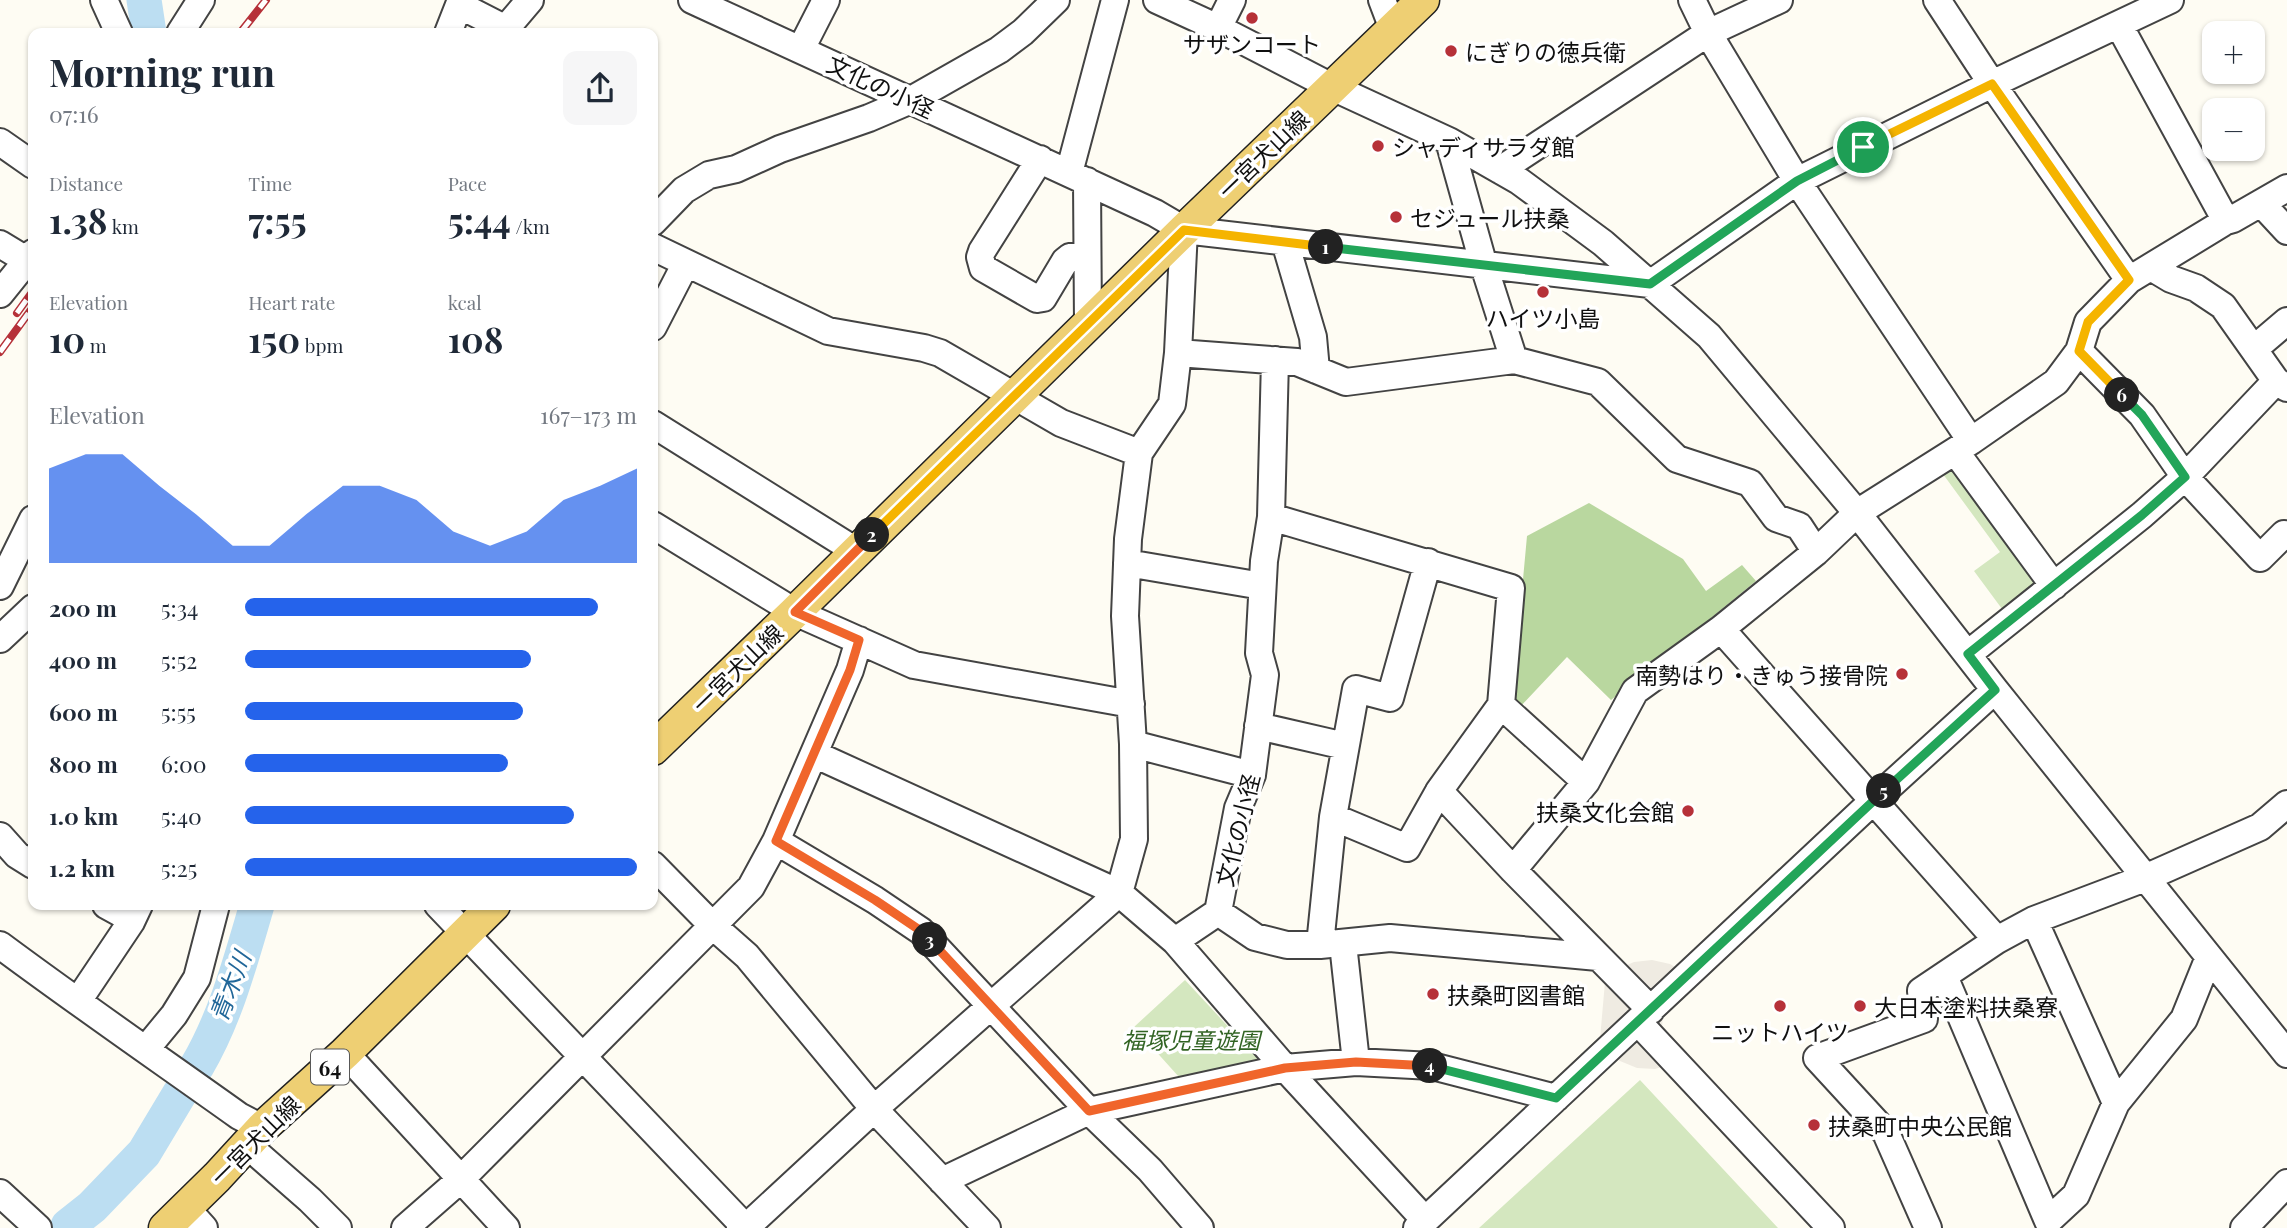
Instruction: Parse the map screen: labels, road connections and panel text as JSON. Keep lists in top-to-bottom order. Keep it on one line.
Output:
{"streets":{"main road":["一宮犬山線","64"],"street":["文化の小径"]},"crossings":[["文化の小径","一宮犬山線"]],"water":["青木川"],"parks":["福塚児童遊園"],"places":["サザンコート","にぎりの徳兵衛","シャディサラダ館","セジュール扶桑","ハイツ小島","南勢はり・きゅう接骨院","扶桑文化会館","扶桑町図書館","ニットハイツ","大日本塗料扶桑寮","扶桑町中央公民館"],"page":{"map_buttons":["+","−"],"heading":["Morning run","07:16"],"stats":[["Distance","1.38 km"],["Time","7:55"],["Pace","5:44 /km"],["Elevation","10 m"],["Heart rate","150 bpm"],["kcal","108"]],"pins":["1","6","2","5","3","4"],"chart":["Elevation","167–173 m"],"list":[{"name":"200 m","note":"5:34"},{"name":"400 m","note":"5:52"},{"name":"600 m","note":"5:55"},{"name":"800 m","note":"6:00"},{"name":"1.0 km","note":"5:40"},{"name":"1.2 km","note":"5:25"}]}}
